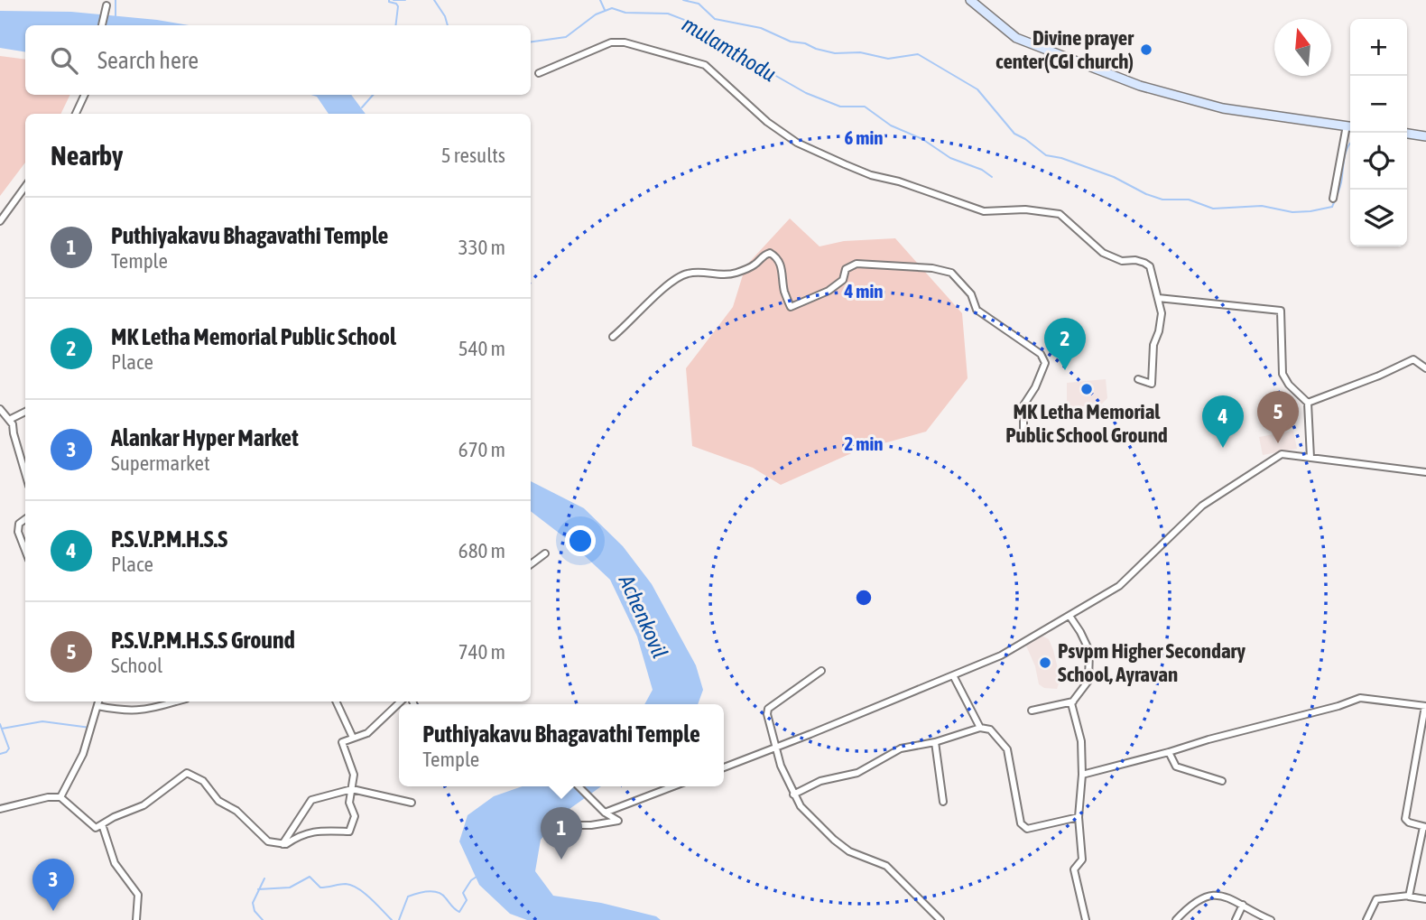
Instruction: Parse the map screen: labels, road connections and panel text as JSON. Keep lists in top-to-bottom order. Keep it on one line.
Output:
{"water":["mulamthodu","Achenkovil"],"places":["Divine prayer center(CGI church)","MK Letha Memorial Public School Ground","Psvpm Higher Secondary School, Ayravan"],"north":"top","page":{"map_buttons":["+","−"],"search":"Search here","heading":["Nearby","5 results"],"list":[{"mark":"1","name":"Puthiyakavu Bhagavathi Temple","note":"Temple","value":"330 m"},{"mark":"2","name":"MK Letha Memorial Public School","note":"Place","value":"540 m"},{"mark":"3","name":"Alankar Hyper Market","note":"Supermarket","value":"670 m"},{"mark":"4","name":"P.S.V.P.M.H.S.S","note":"Place","value":"680 m"},{"mark":"5","name":"P.S.V.P.M.H.S.S Ground","note":"School","value":"740 m"}],"pins":["2","5","4","1","3"],"popup":["Puthiyakavu Bhagavathi Temple","Temple"]},"rings":["6 min","4 min","2 min"]}
